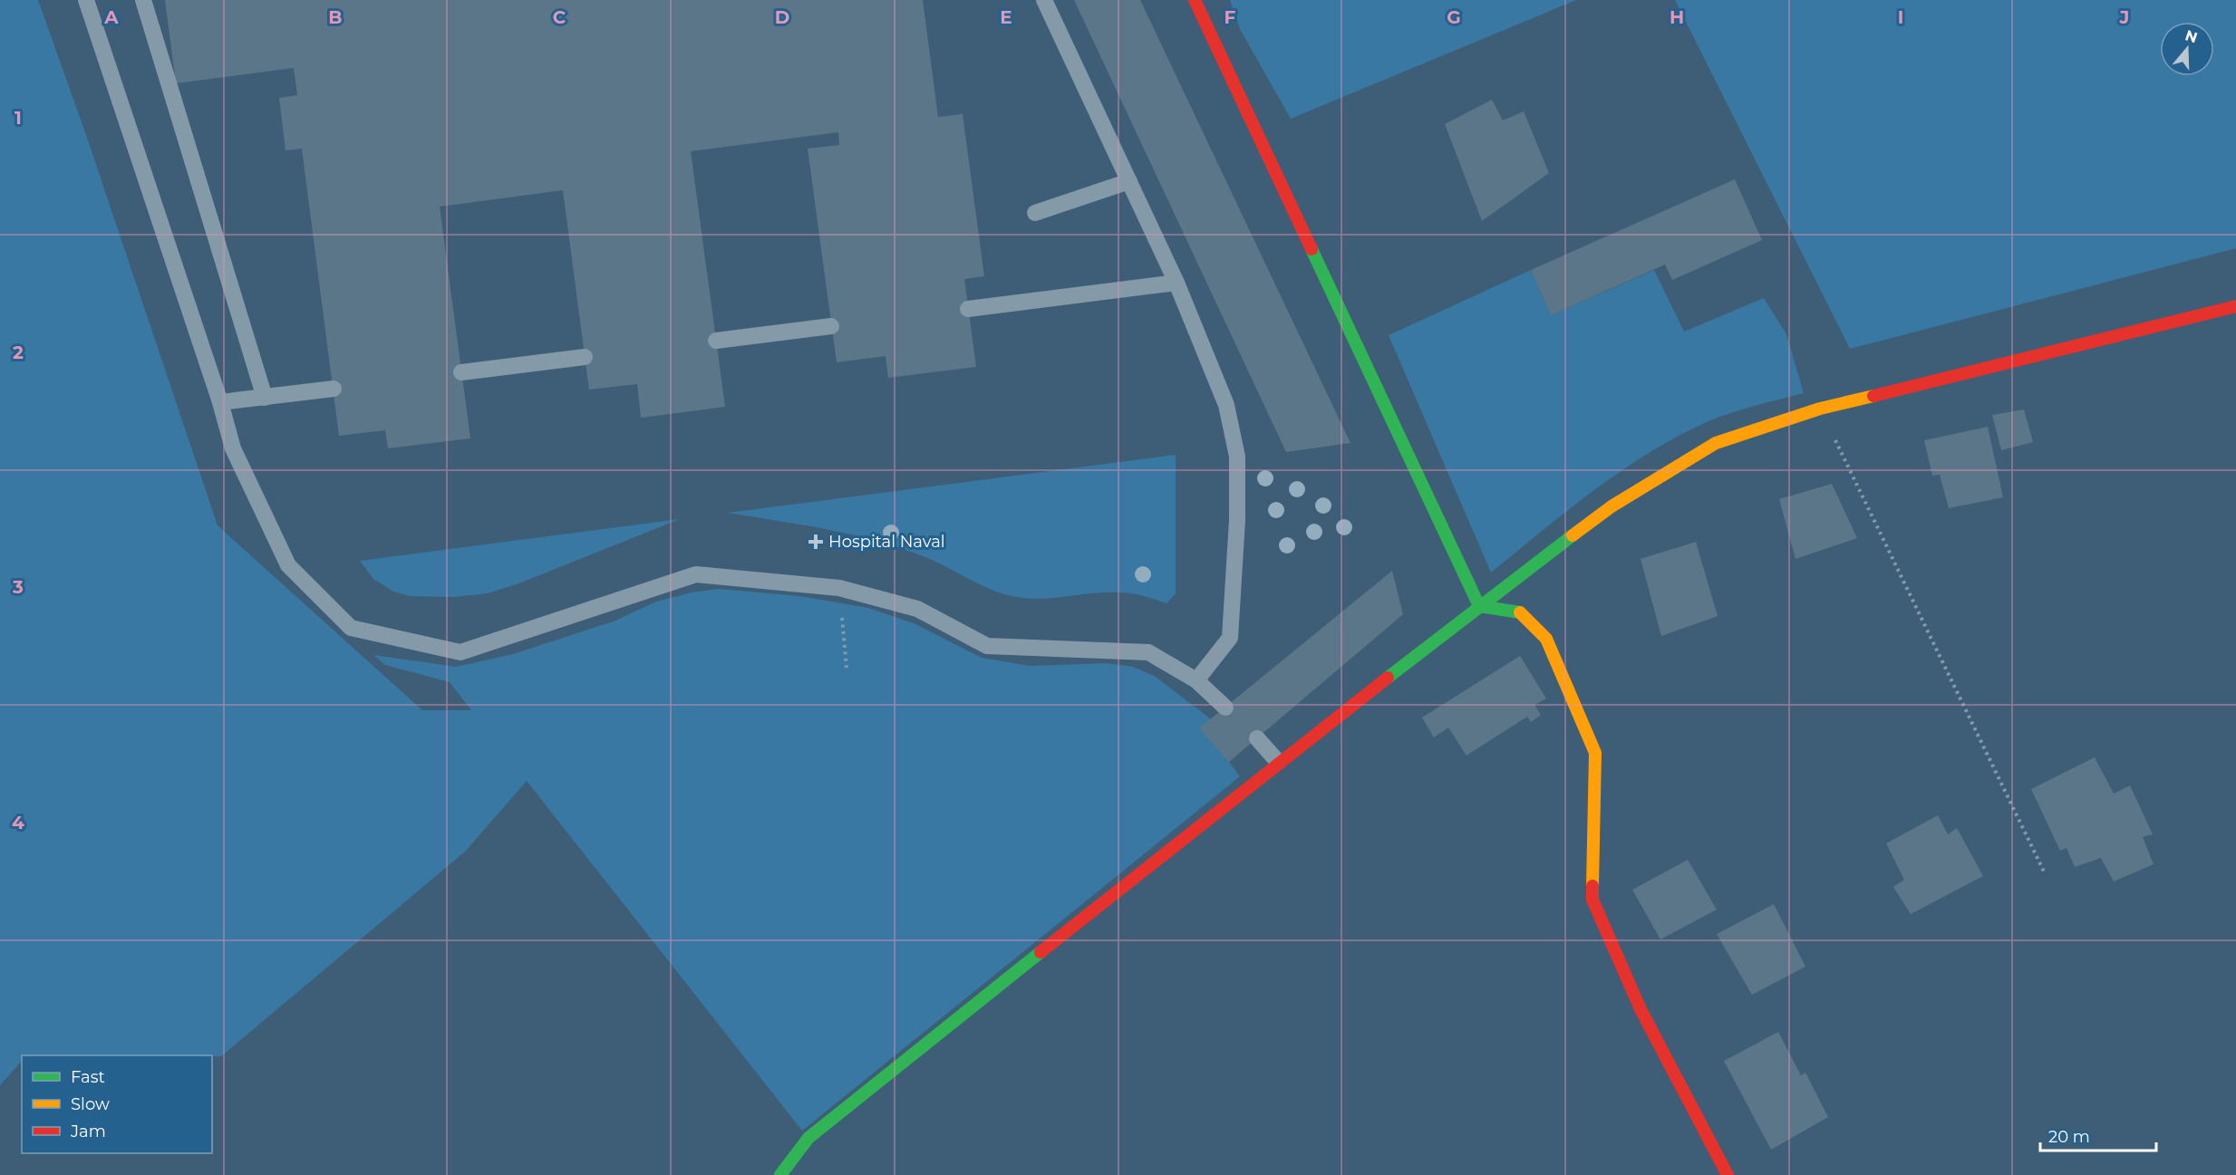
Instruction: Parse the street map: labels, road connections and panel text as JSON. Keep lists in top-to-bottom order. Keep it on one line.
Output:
{"places":{"health":["Hospital Naval"]},"legend":["Fast","Slow","Jam"],"scale_bar":"20 m","north":"top","grid":{"columns":["A","B","C","D","E","F","G","H","I","J"],"rows":["1","2","3","4"]}}
